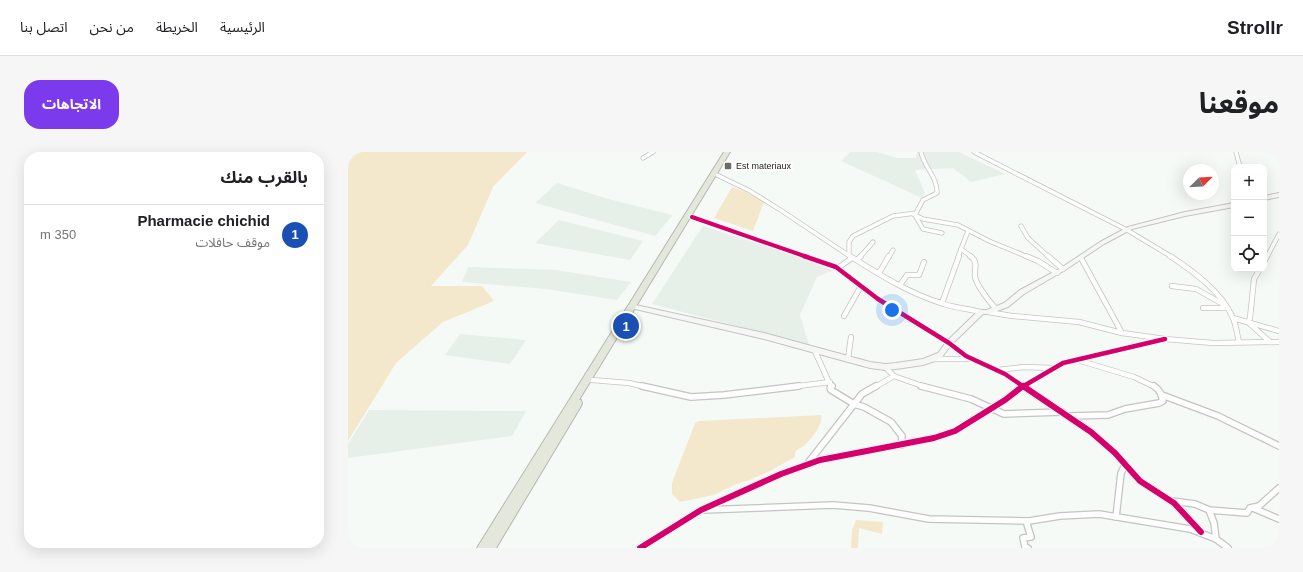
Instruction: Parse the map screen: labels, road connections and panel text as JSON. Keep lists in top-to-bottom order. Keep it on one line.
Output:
{"places":{"transit":["Est materiaux"]},"north":"top right","page":{"header":"Strollr","nav":["الرئيسية","الخريطة","من نحن","اتصل بنا"],"title":"موقعنا","buttons":"الاتجاهات","heading":"بالقرب منك","map_buttons":["+","−"],"list":[{"mark":"1","name":"Pharmacie chichid","note":"موقف حافلات","value":"350 m"}],"pins":"1"}}
